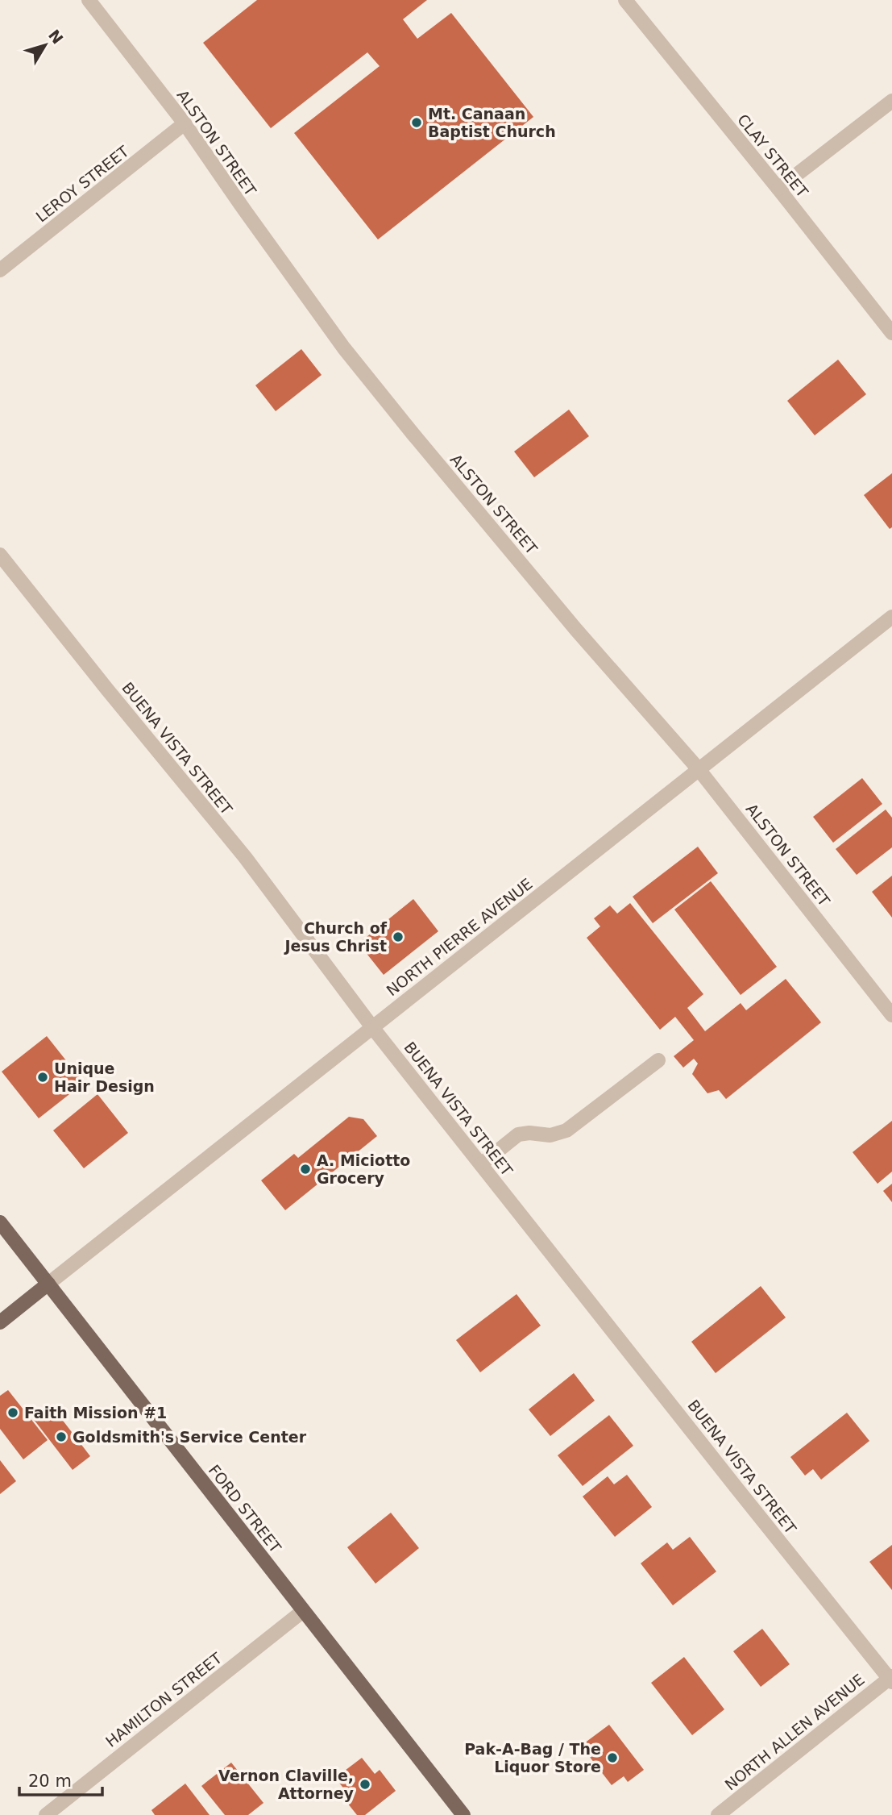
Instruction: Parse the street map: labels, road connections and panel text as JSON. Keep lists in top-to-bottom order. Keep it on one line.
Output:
{"streets":{"main road":["FORD STREET"],"street":["ALSTON STREET","CLAY STREET","LEROY STREET","BUENA VISTA STREET","NORTH PIERRE AVENUE","HAMILTON STREET","NORTH ALLEN AVENUE"]},"crossings":[["ALSTON STREET","LEROY STREET"],["ALSTON STREET","NORTH PIERRE AVENUE"],["BUENA VISTA STREET","NORTH PIERRE AVENUE"],["BUENA VISTA STREET","NORTH ALLEN AVENUE"],["NORTH PIERRE AVENUE","FORD STREET"],["FORD STREET","HAMILTON STREET"]],"places":["Mt. Canaan Baptist Church","Church of Jesus Christ","Unique Hair Design","A. Miciotto Grocery","Faith Mission #1","Goldsmith's Service Center","Pak-A-Bag / The Liquor Store","Vernon Claville, Attorney"],"scale_bar":"20 m","north":"top right"}
